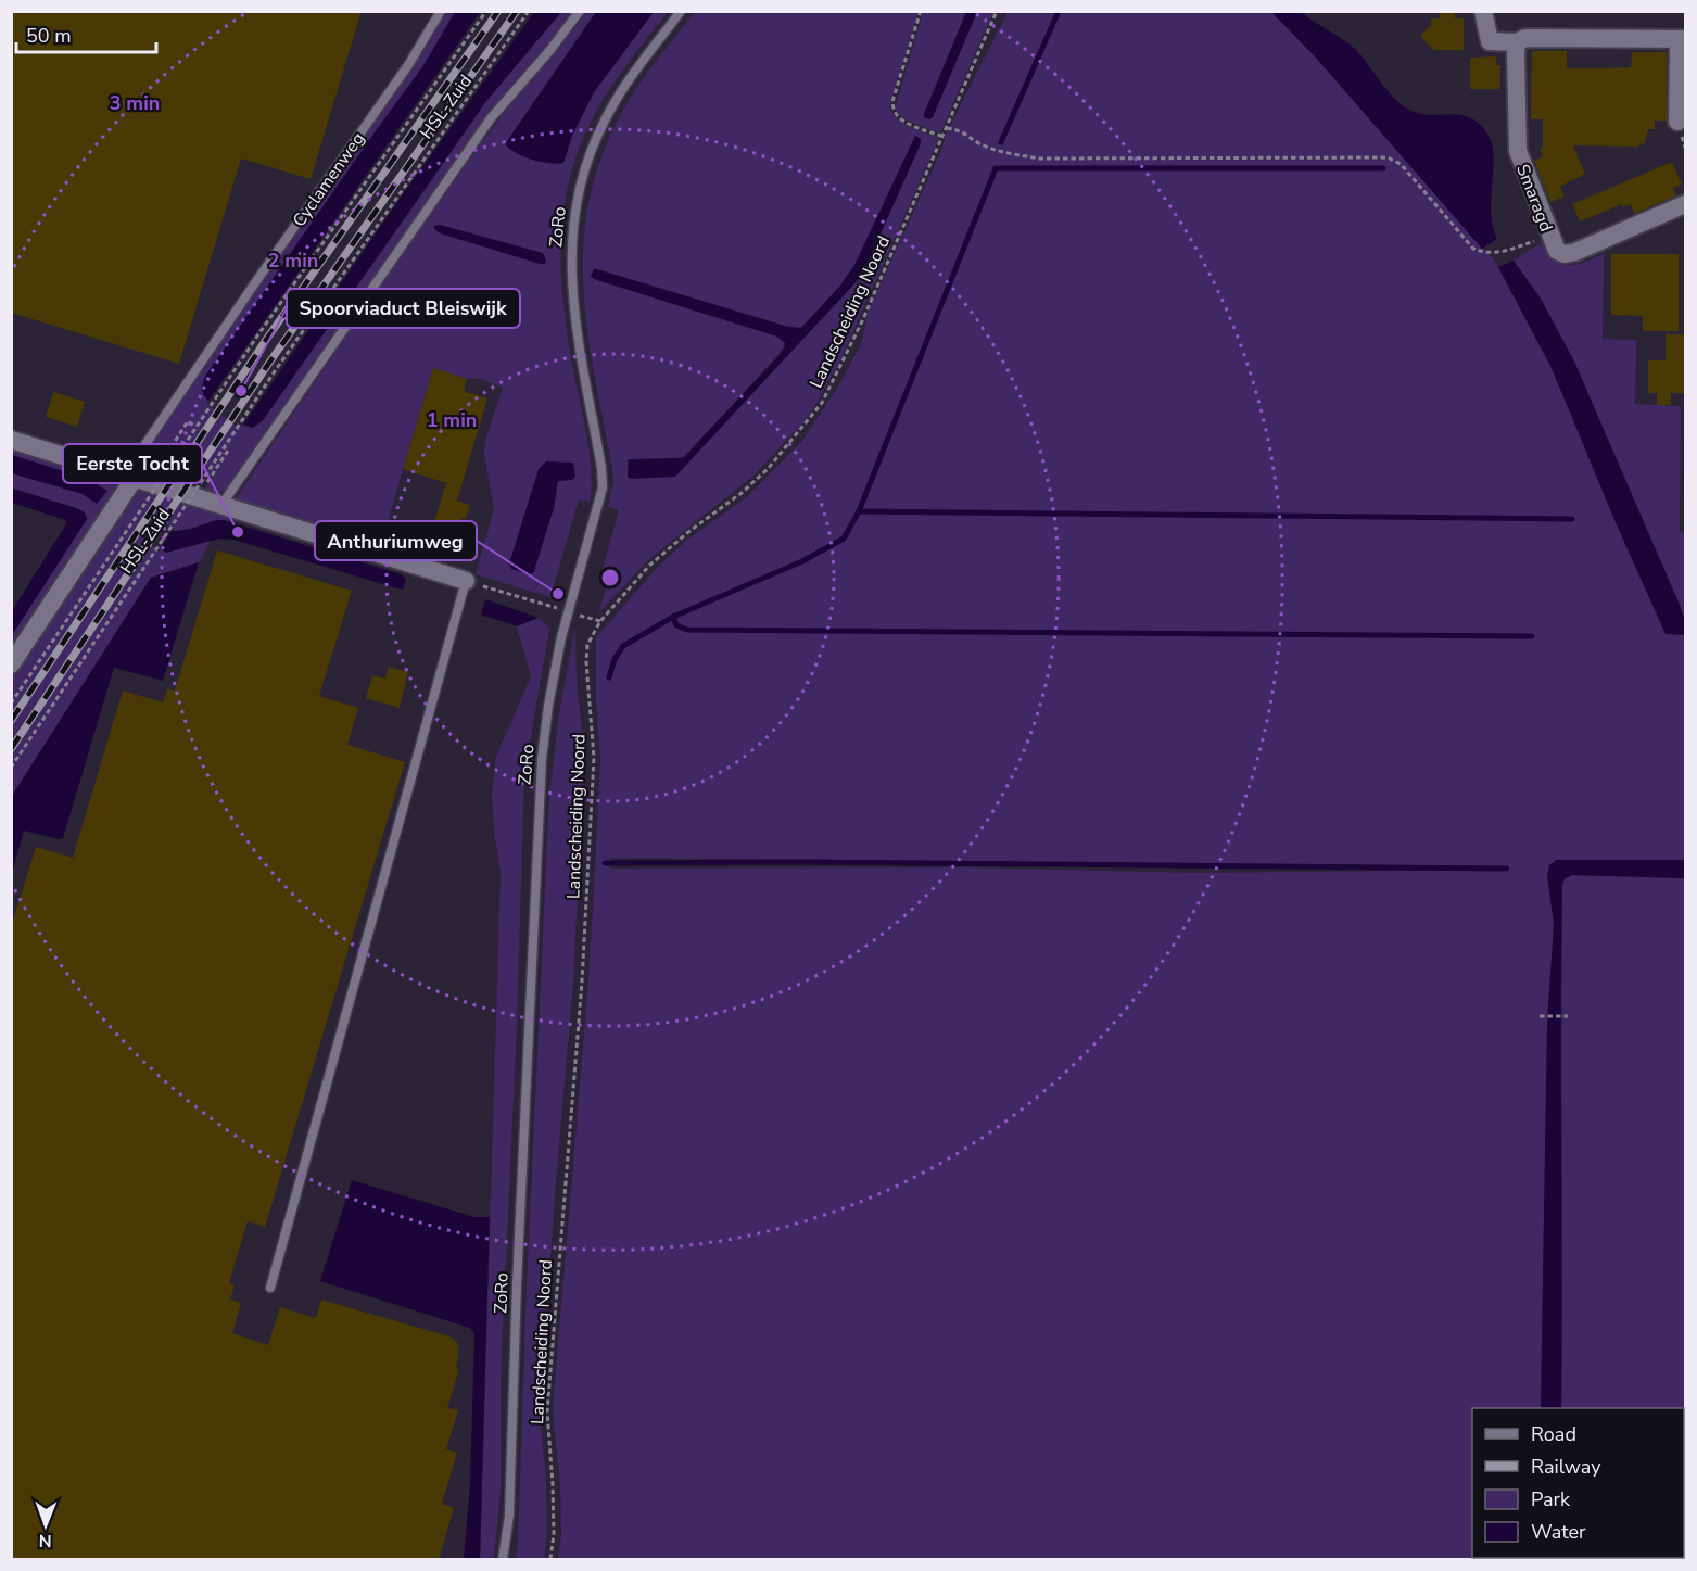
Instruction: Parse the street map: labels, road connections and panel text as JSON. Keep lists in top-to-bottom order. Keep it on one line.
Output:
{"streets":{"street":["Cyclamenweg","Smaragd"],"lane":["ZoRo"],"path":["HSL-Zuid","Landscheiding Noord"]},"places":["Spoorviaduct Bleiswijk","Eerste Tocht","Anthuriumweg"],"legend":["Road","Railway","Park","Water"],"scale_bar":"50 m","north":"bottom","rings":["3 min","2 min","1 min"]}
